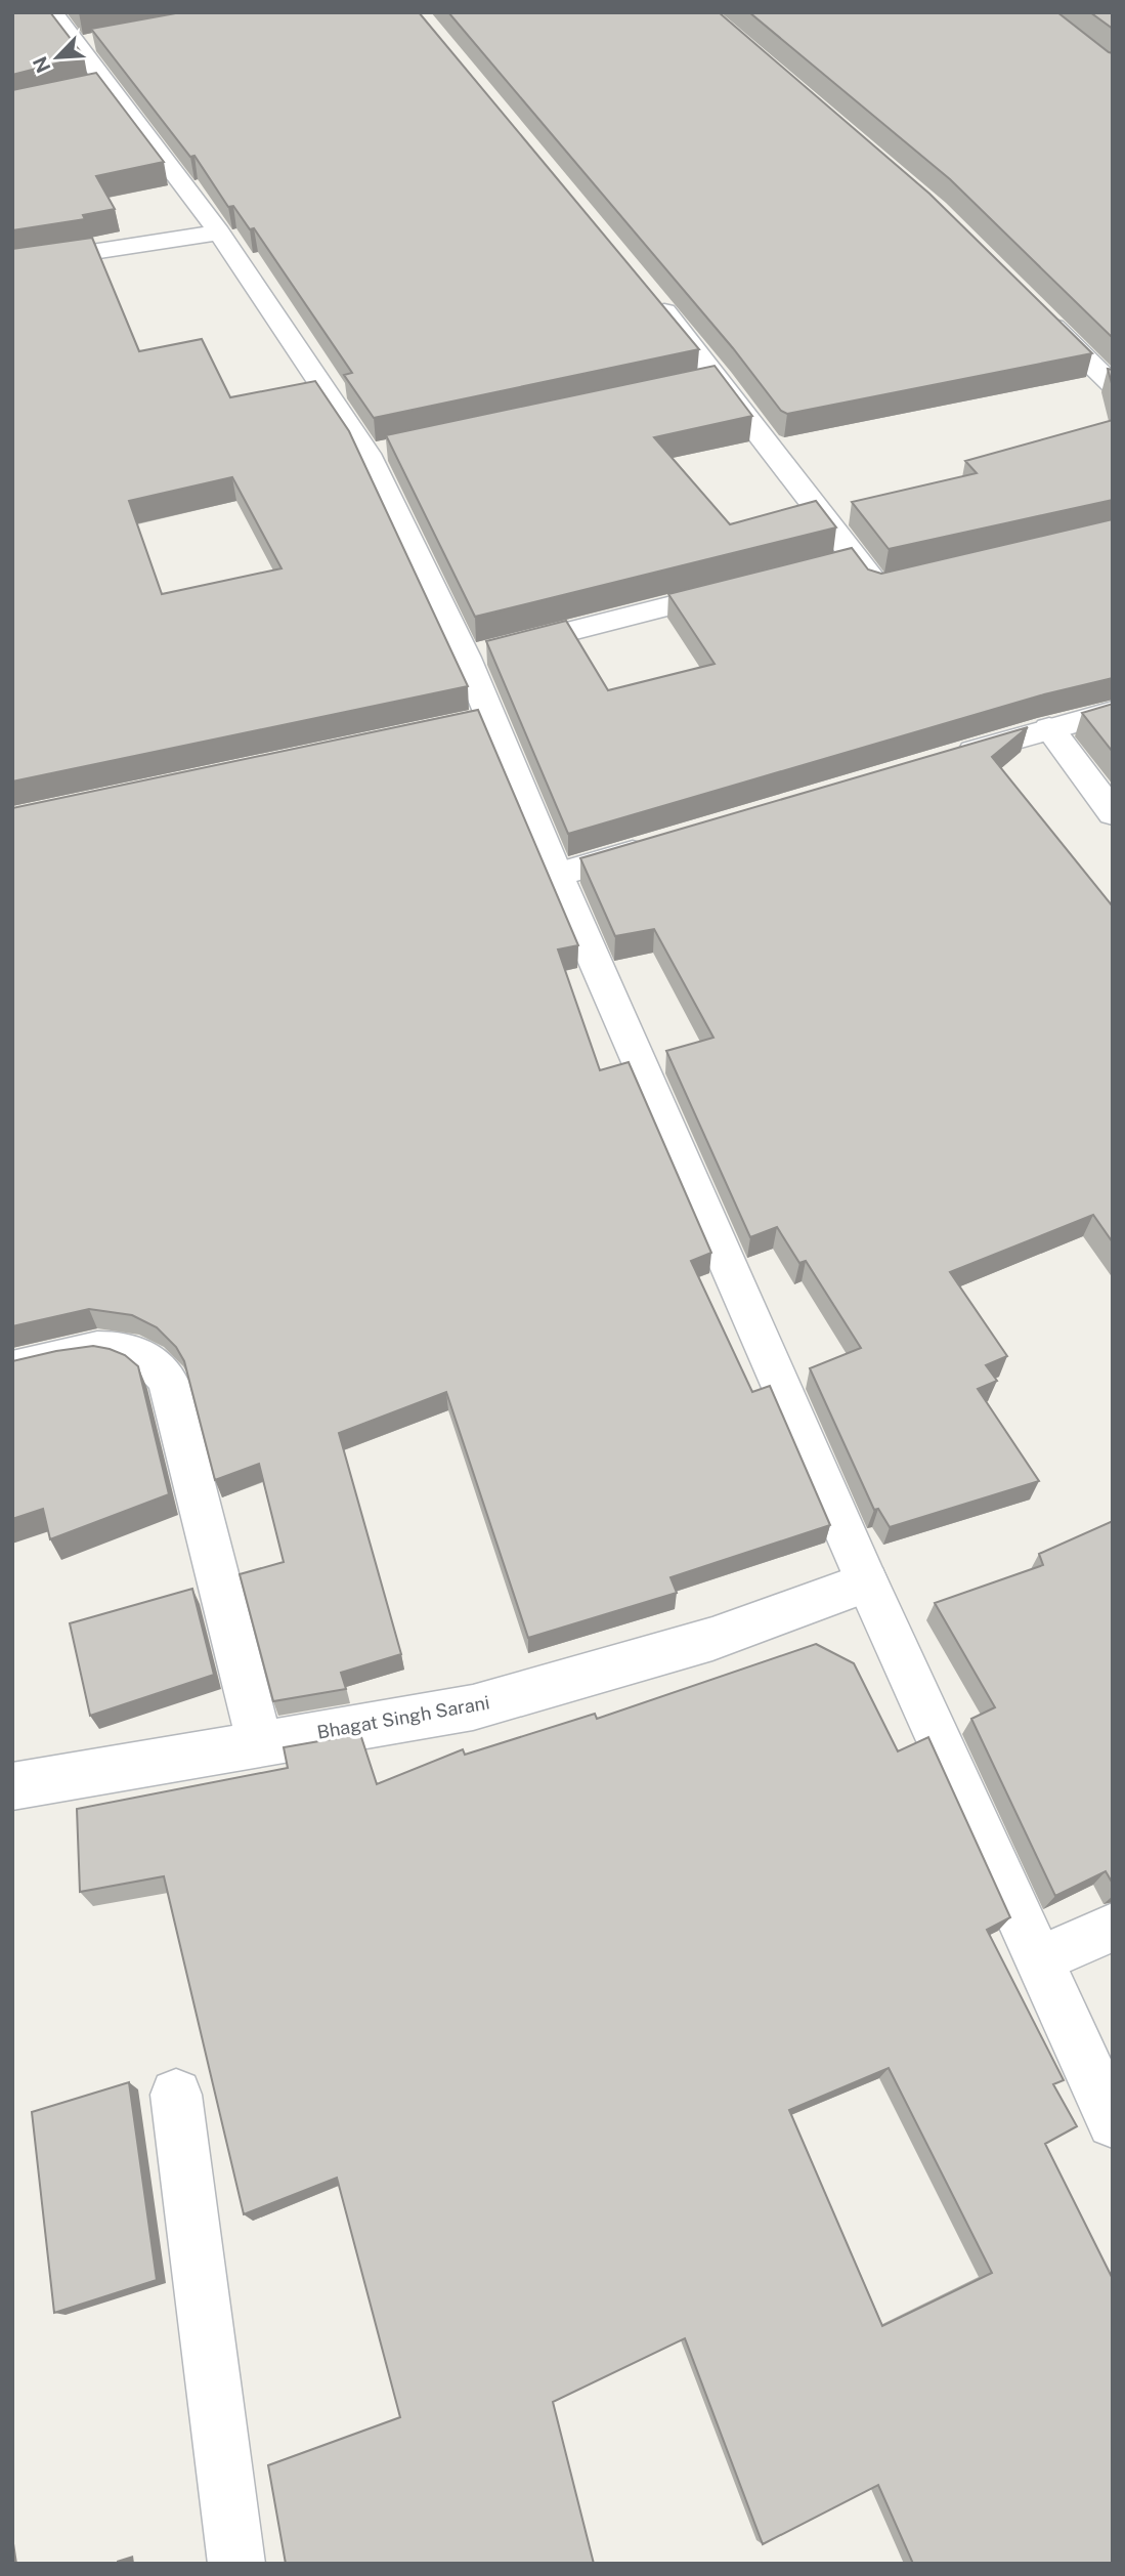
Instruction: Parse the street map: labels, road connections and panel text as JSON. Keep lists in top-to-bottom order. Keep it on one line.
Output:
{"streets":{"street":["Bhagat Singh Sarani"]},"north":"bottom left"}
